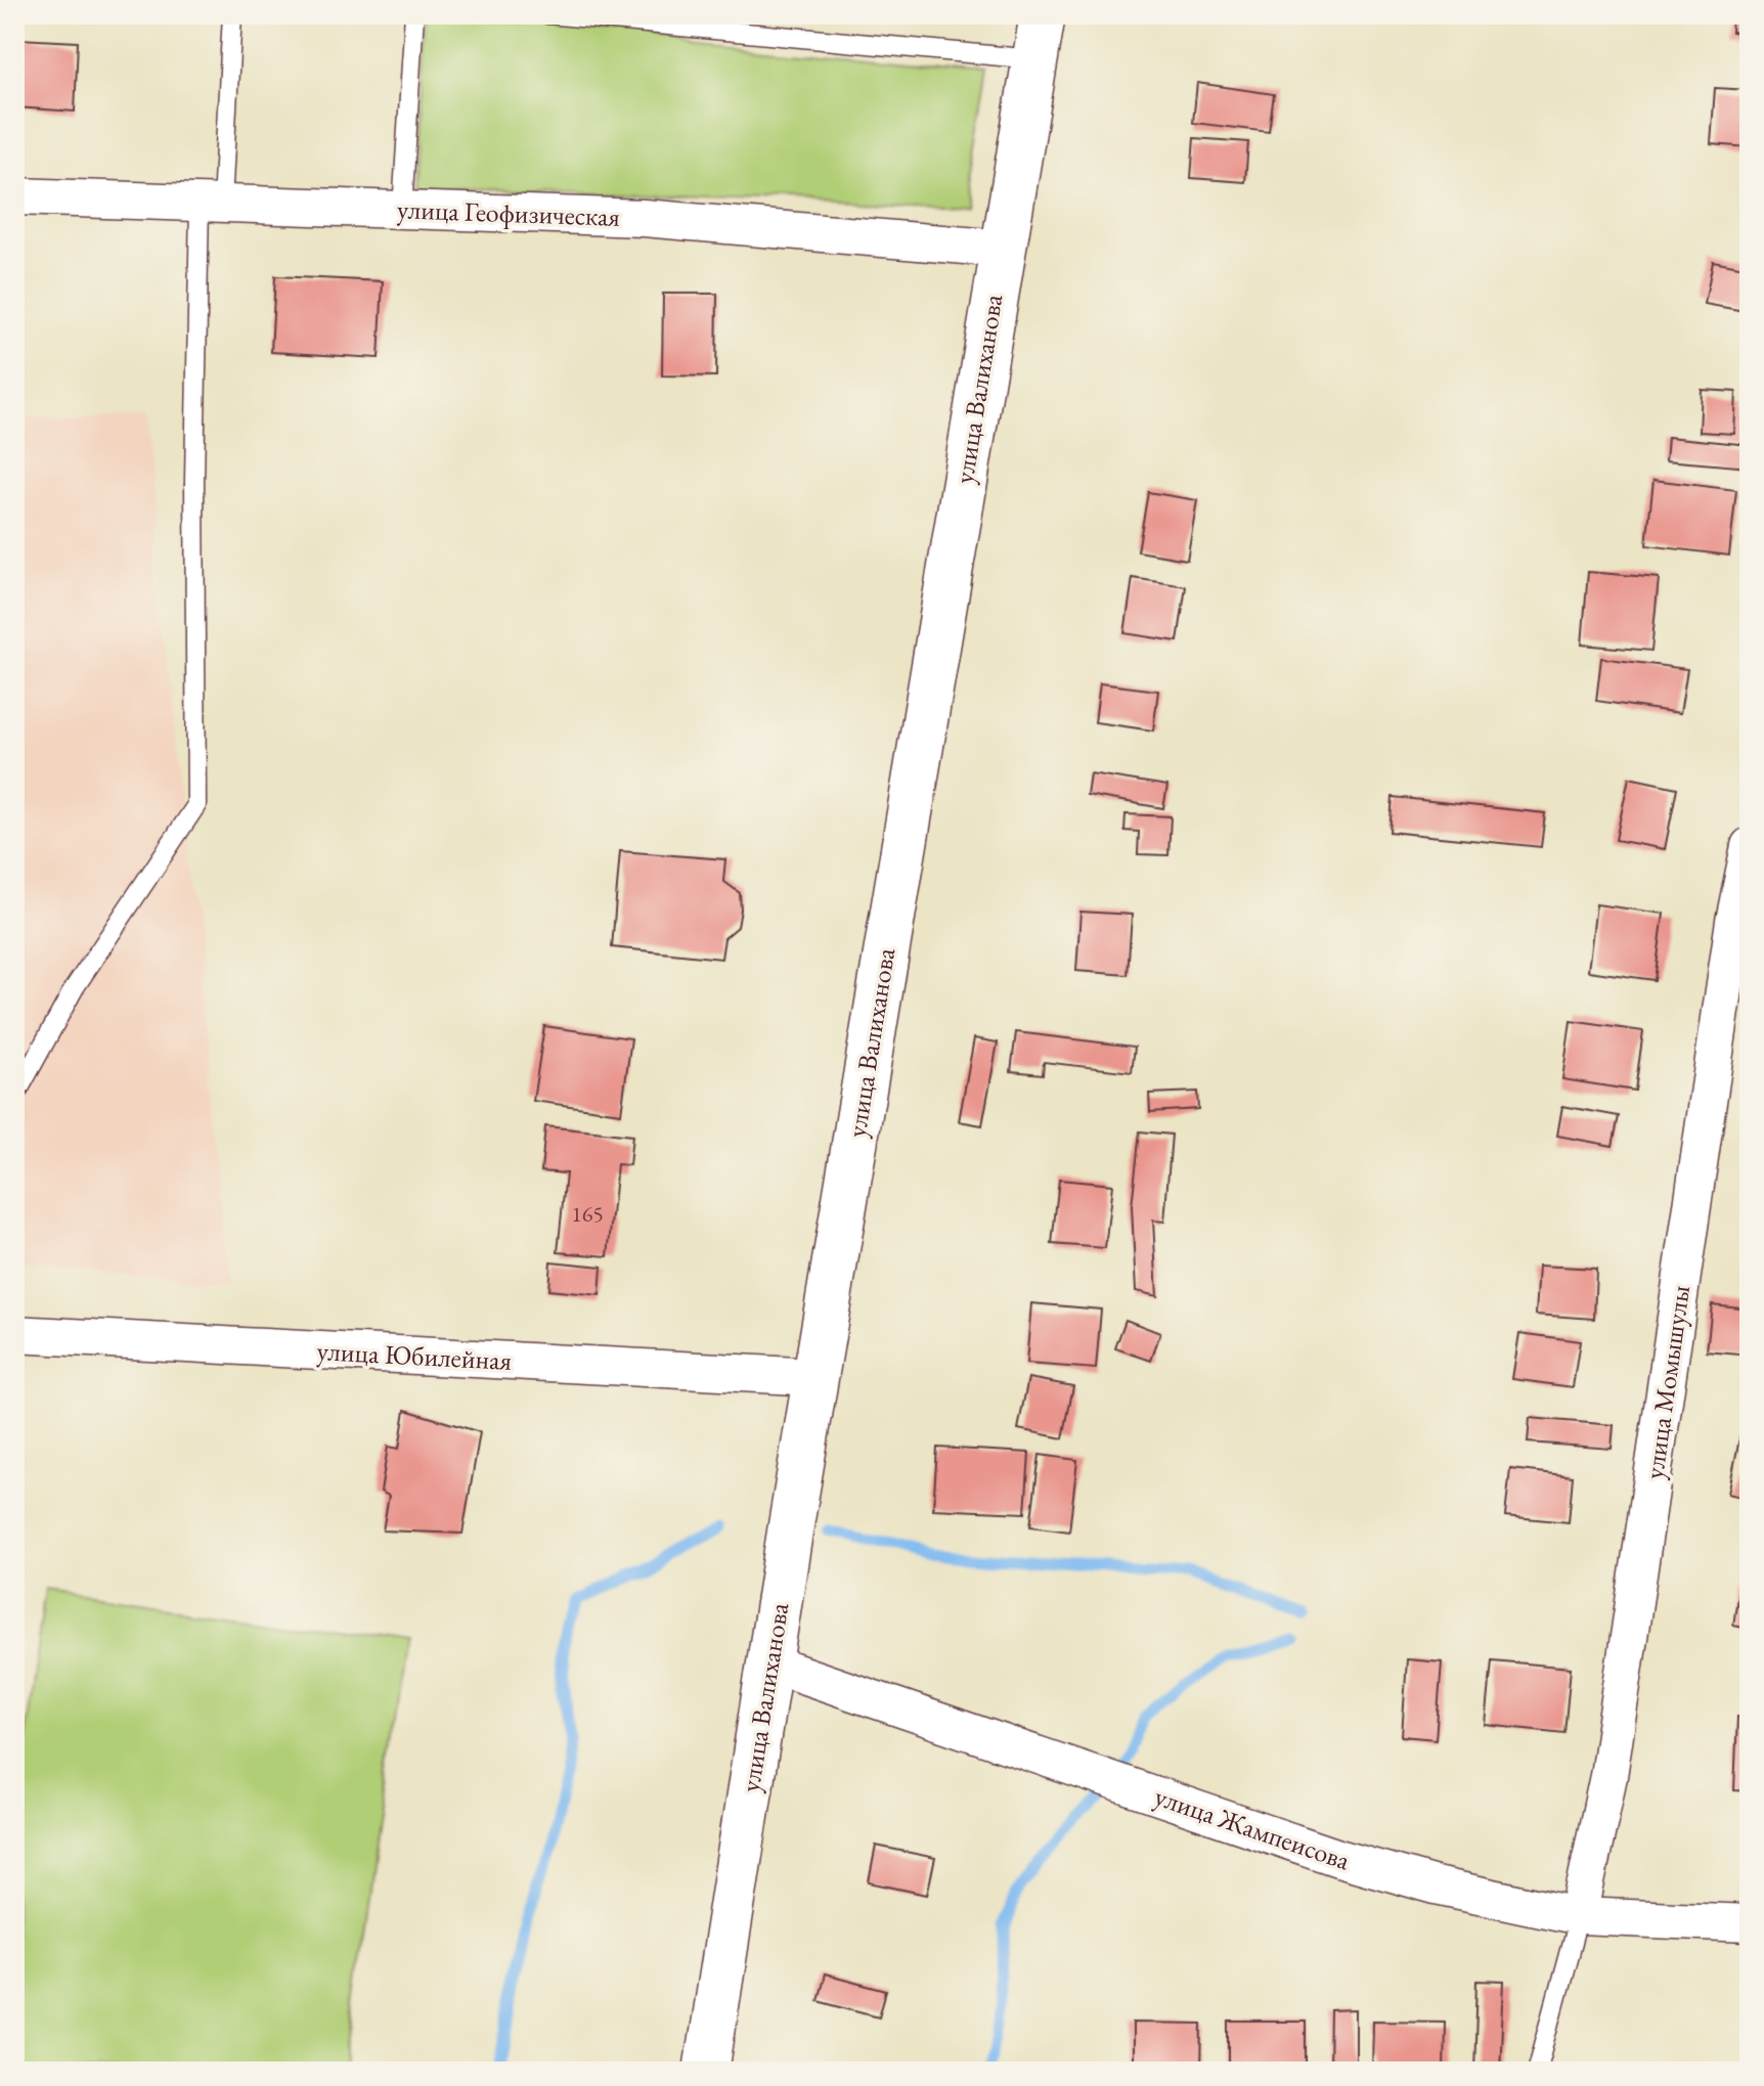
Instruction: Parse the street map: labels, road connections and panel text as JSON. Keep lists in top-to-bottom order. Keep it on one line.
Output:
{"streets":{"main road":["улица Валиханова"],"street":["улица Геофизическая","улица Юбилейная","улица Момышулы","улица Жампеисова"]},"crossings":[["улица Геофизическая","улица Валиханова"],["улица Валиханова","улица Юбилейная"],["улица Валиханова","улица Жампеисова"],["улица Момышулы","улица Жампеисова"]],"house_numbers":["165"]}
